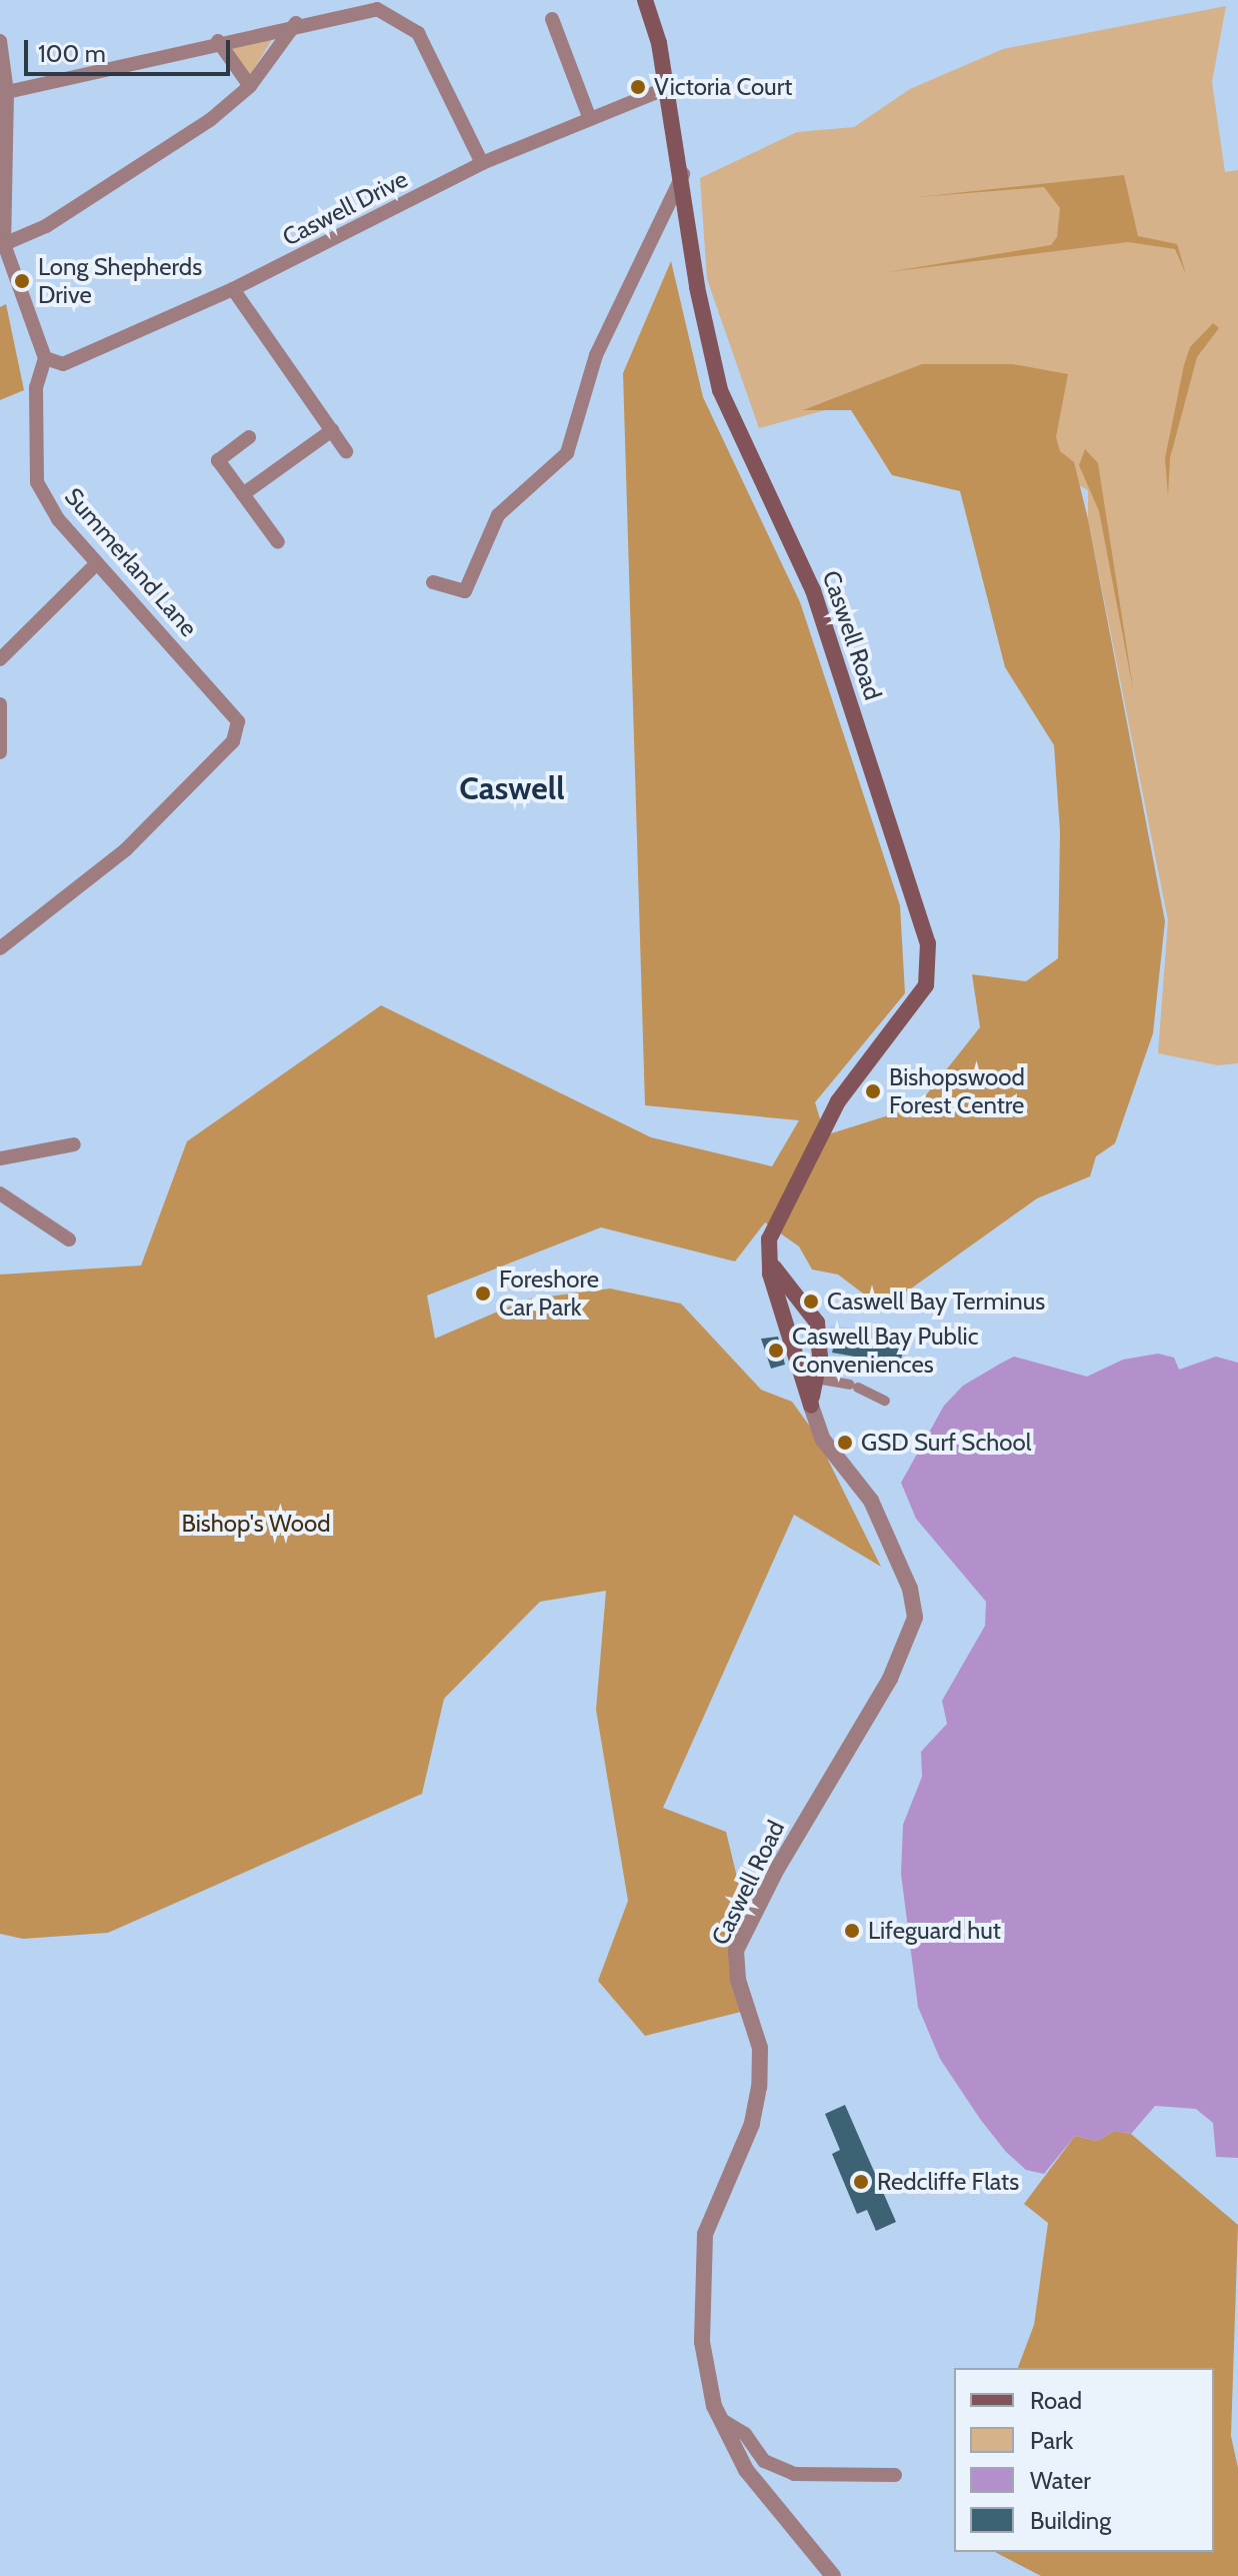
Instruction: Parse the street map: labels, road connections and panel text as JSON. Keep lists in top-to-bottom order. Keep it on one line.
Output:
{"streets":{"main road":["Caswell Road"],"street":["Caswell Drive","Summerland Lane"]},"crossings":[["Caswell Drive","Summerland Lane"],["Caswell Drive","Caswell Road"]],"districts":["Caswell"],"parks":["Bishop's Wood"],"places":["Victoria Court","Long Shepherds Drive","Bishopswood Forest Centre","Foreshore Car Park","Caswell Bay Terminus","Caswell Bay Public Conveniences","GSD Surf School","Lifeguard hut","Redcliffe Flats"],"legend":["Road","Park","Water","Building"],"scale_bar":"100 m"}
